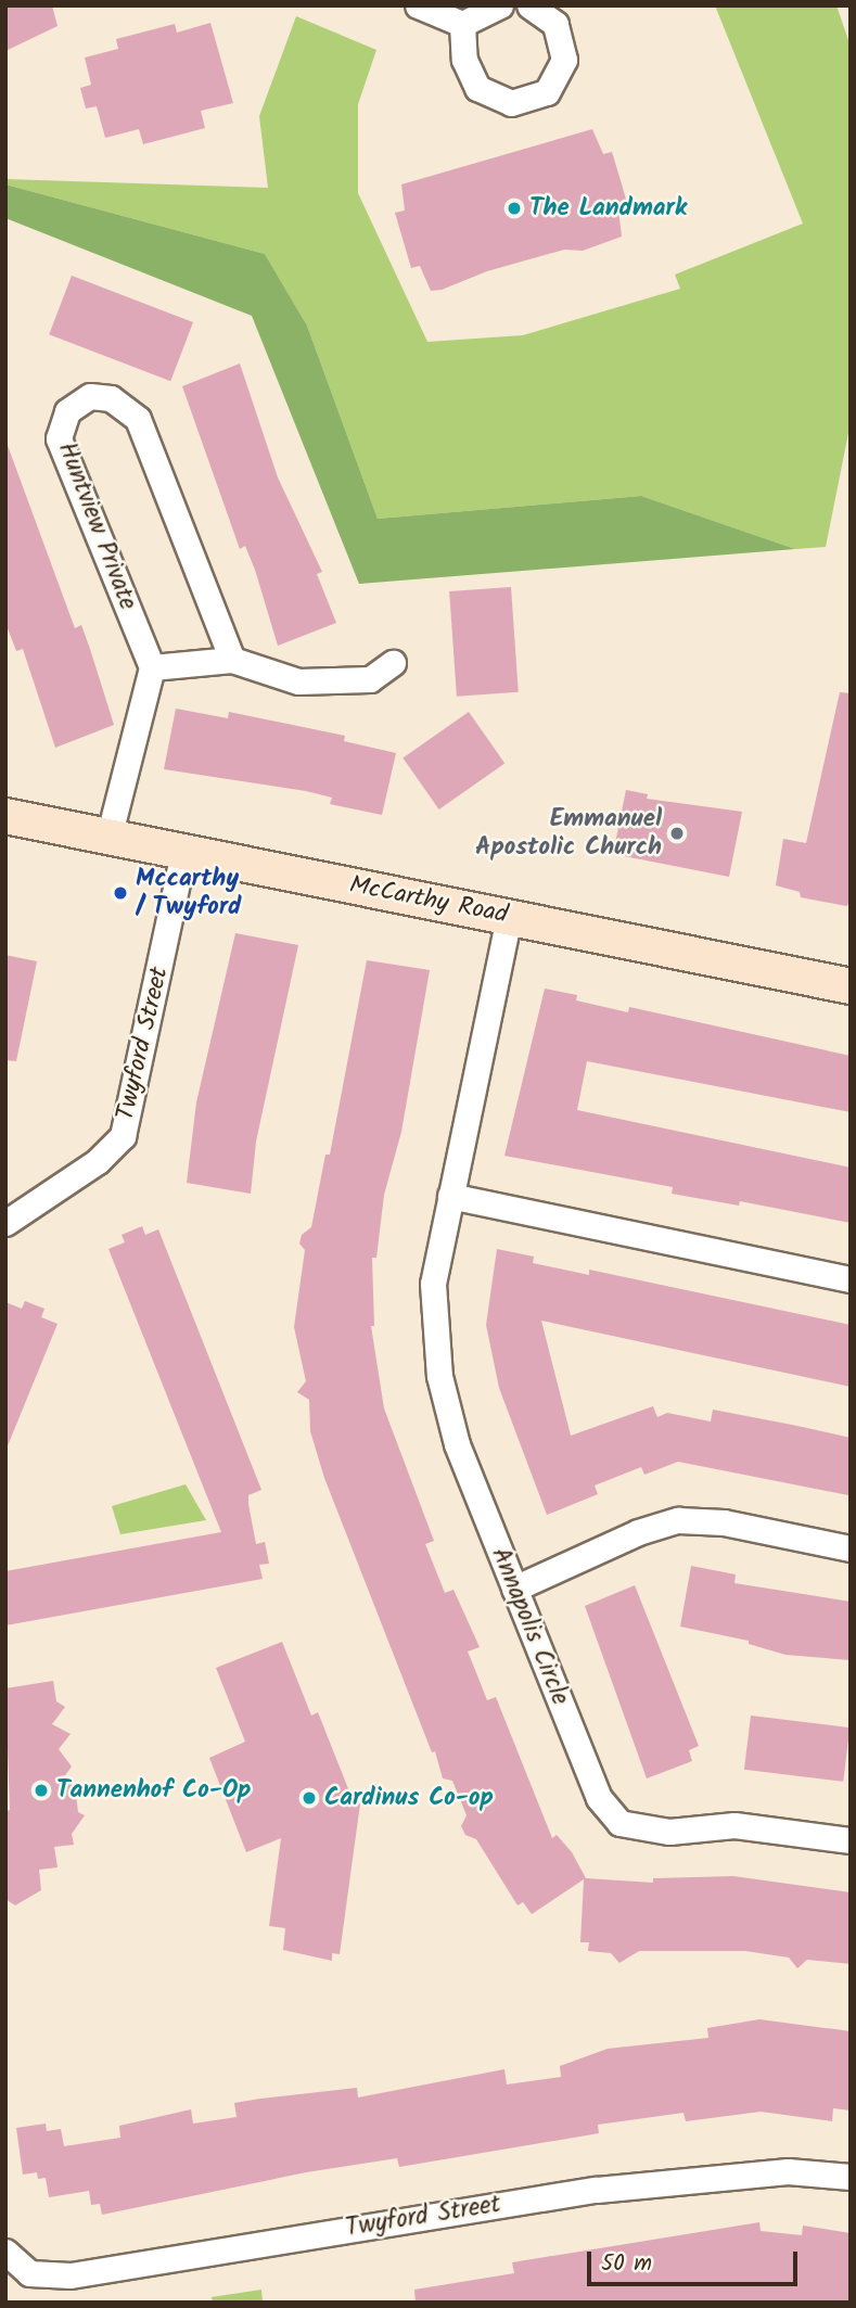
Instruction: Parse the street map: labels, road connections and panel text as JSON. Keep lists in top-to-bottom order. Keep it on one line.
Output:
{"streets":{"street":["Huntview Private","McCarthy Road","Twyford Street","Annapolis Circle"]},"crossings":[["McCarthy Road","Twyford Street"],["McCarthy Road","Annapolis Circle"]],"places":["The Landmark","Emmanuel Apostolic Church","Mccarthy / Twyford","Tannenhof Co-Op","Cardinus Co-op"],"scale_bar":"50 m"}
